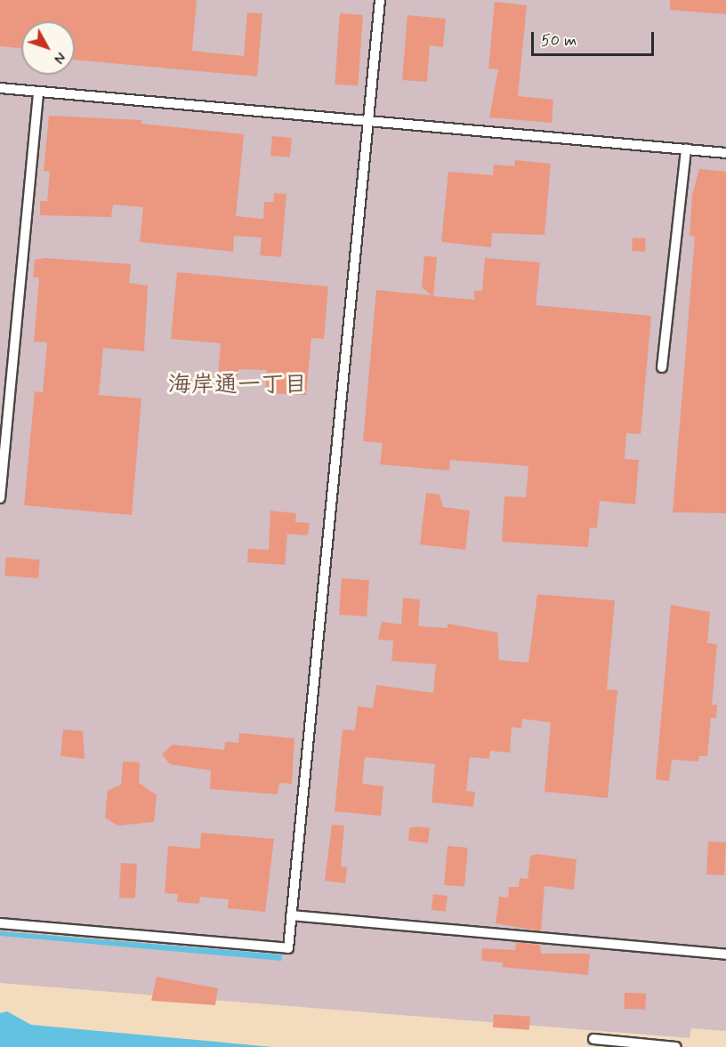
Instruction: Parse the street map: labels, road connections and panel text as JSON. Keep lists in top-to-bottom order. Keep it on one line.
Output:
{"districts":["海岸通一丁目"],"scale_bar":"50 m","north":"bottom right"}
